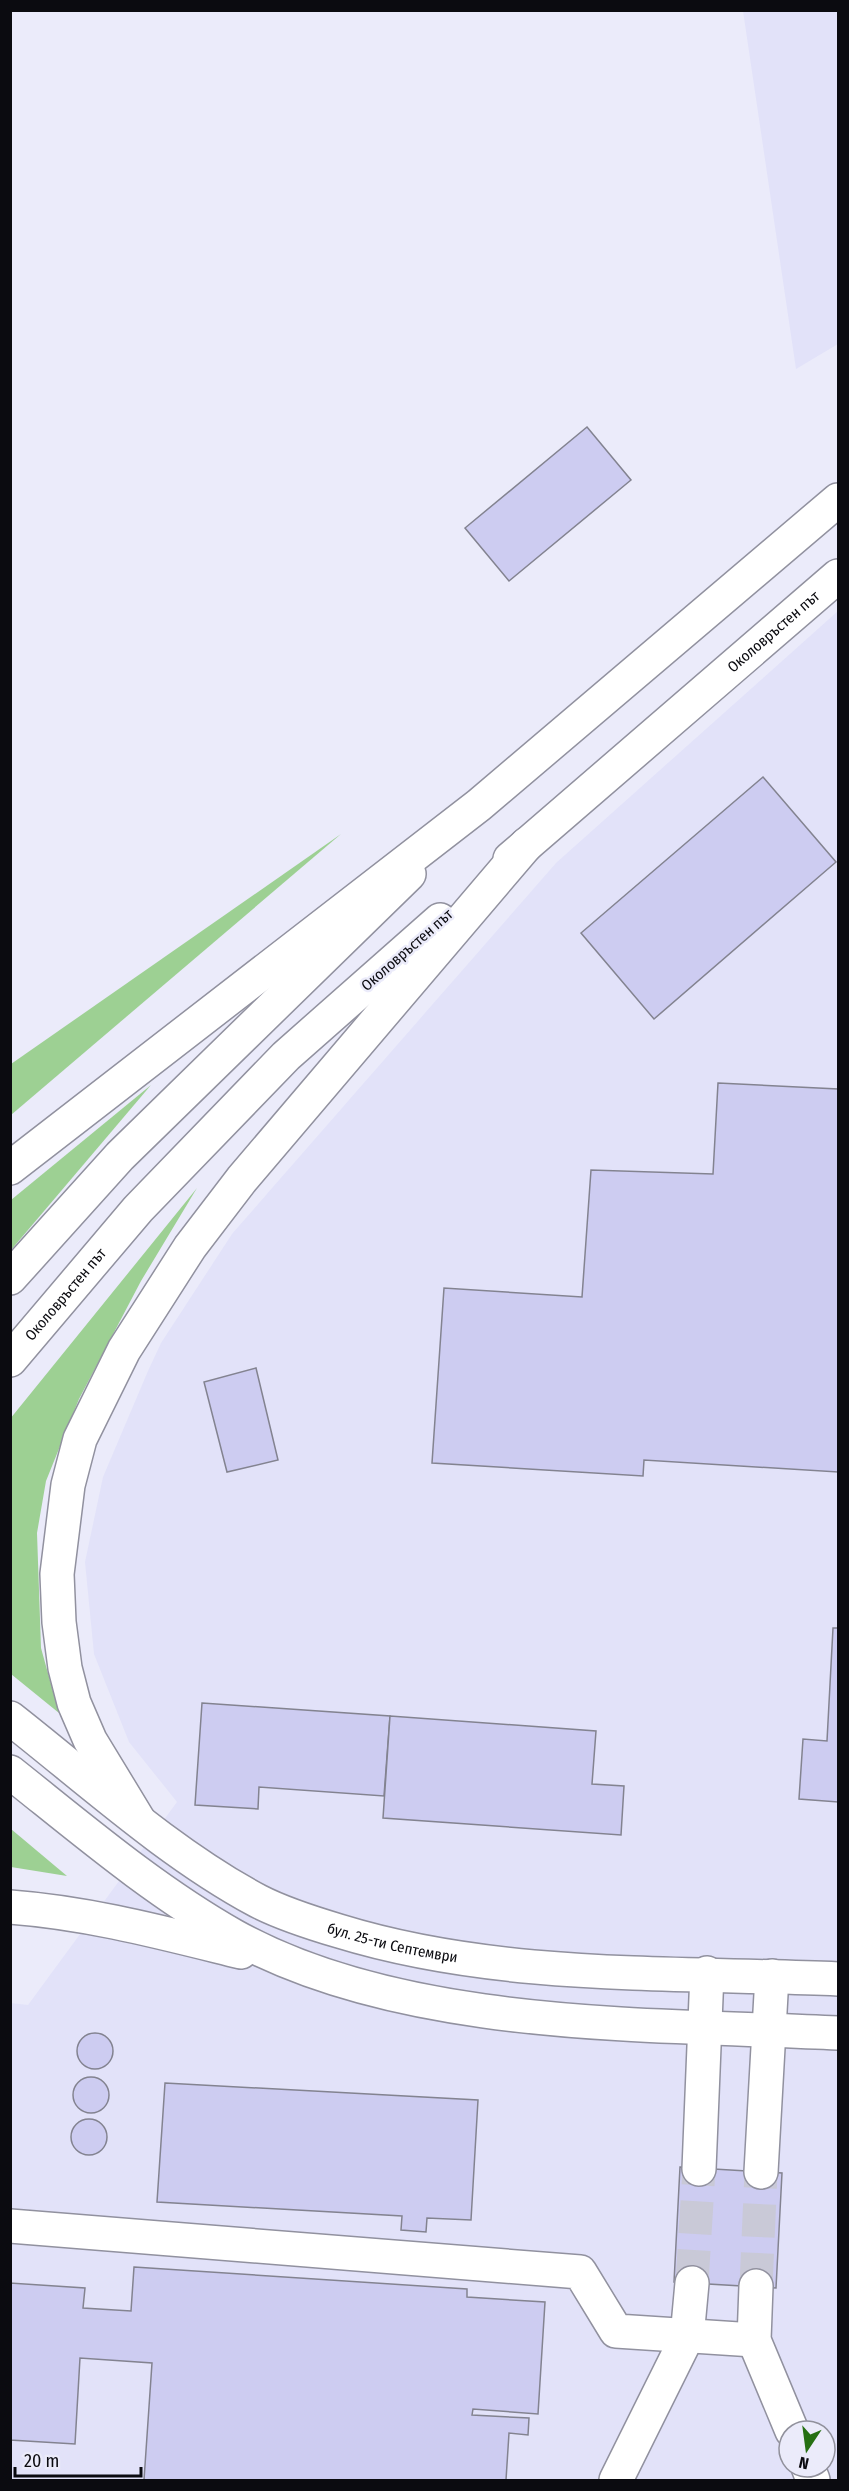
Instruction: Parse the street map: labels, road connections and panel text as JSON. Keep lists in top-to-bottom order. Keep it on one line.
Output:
{"streets":{"main road":["Околовръстен път","бул. 25-ти Септември"]},"scale_bar":"20 m","north":"bottom"}
